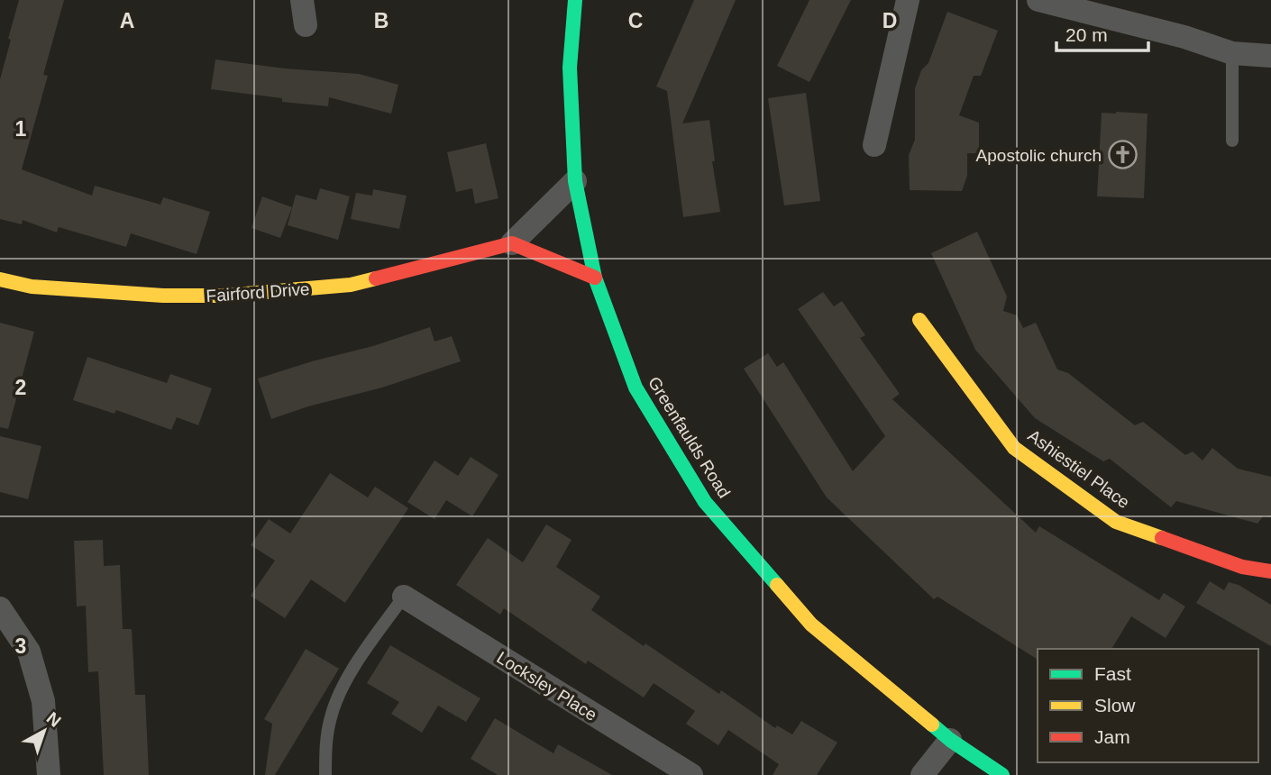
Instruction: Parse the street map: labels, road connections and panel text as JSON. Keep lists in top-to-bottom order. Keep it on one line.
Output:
{"streets":{"street":["Fairford Drive","Greenfaulds Road","Ashiestiel Place","Locksley Place"]},"crossings":[["Fairford Drive","Greenfaulds Road"]],"places":{"church":["Apostolic church"]},"legend":["Fast","Slow","Jam"],"scale_bar":"20 m","north":"top right","grid":{"columns":["A","B","C","D"],"rows":["1","2","3"]}}
